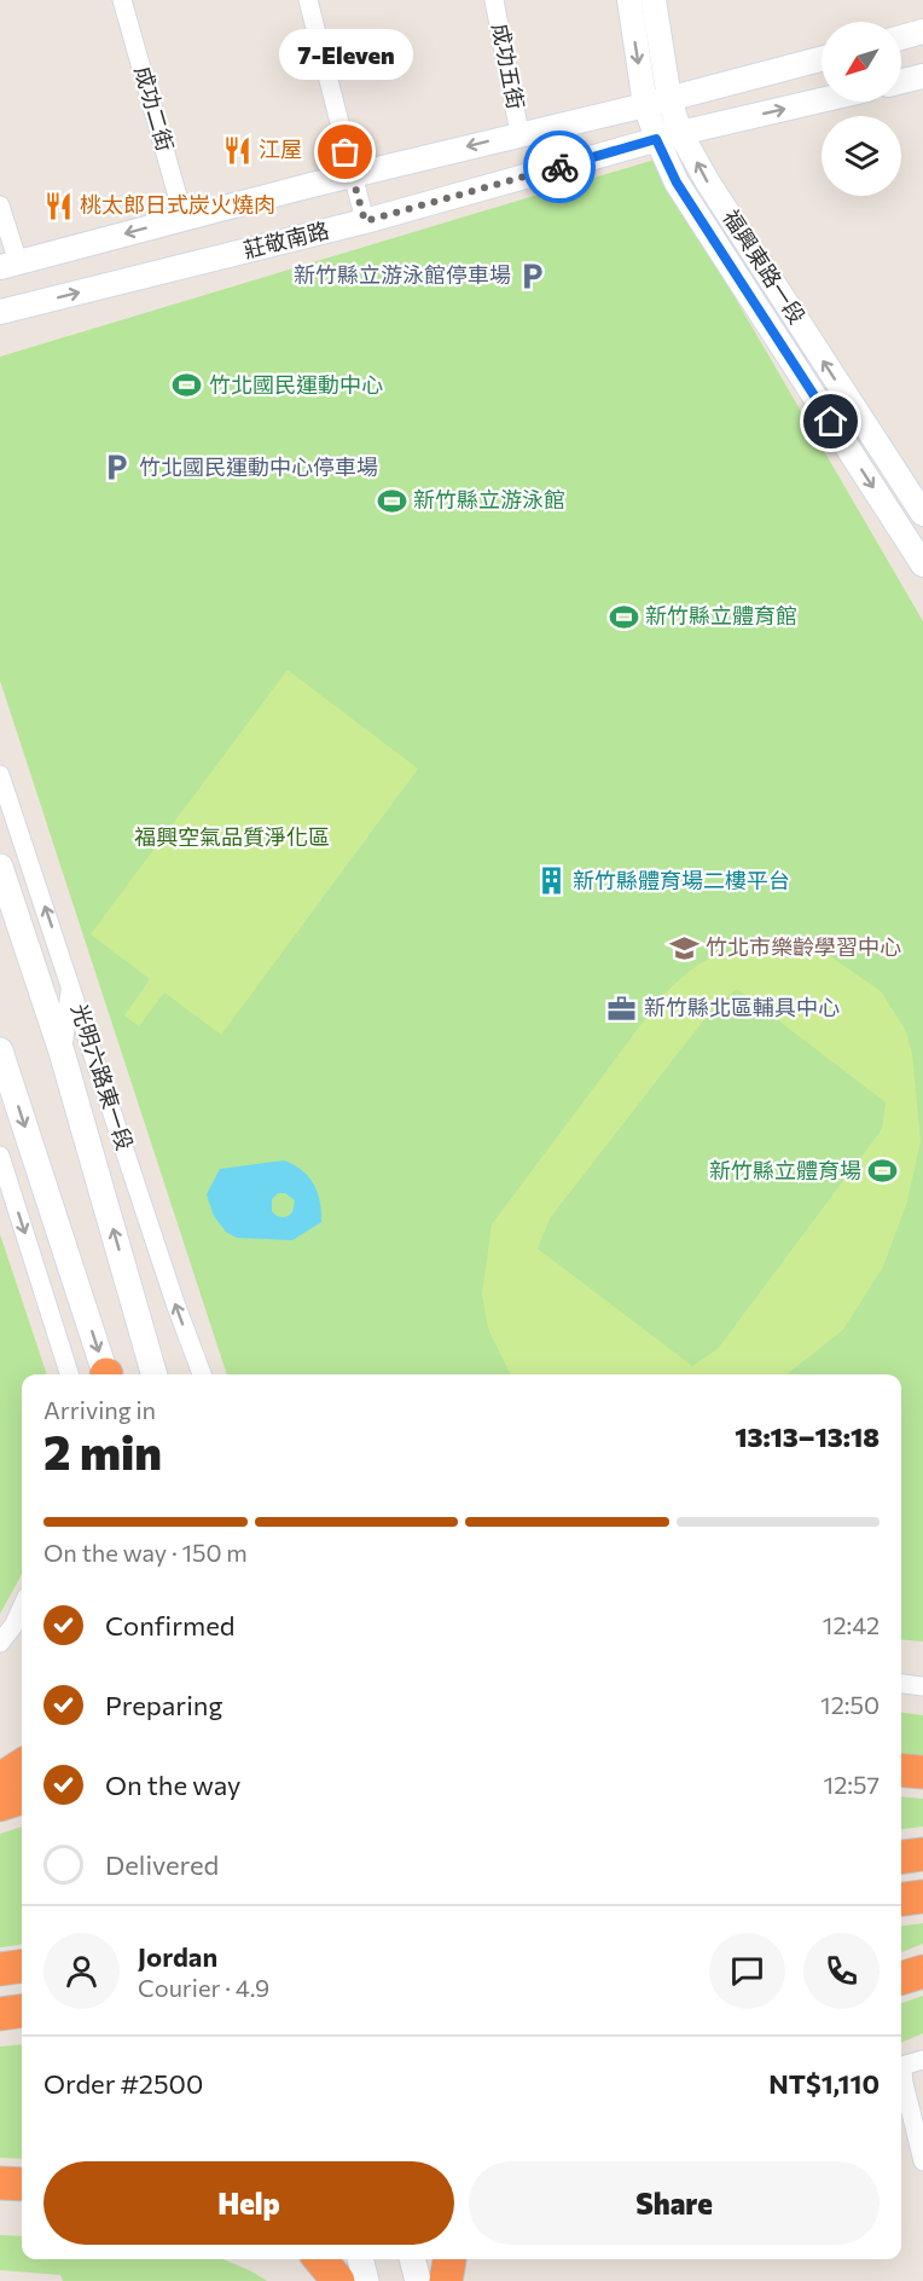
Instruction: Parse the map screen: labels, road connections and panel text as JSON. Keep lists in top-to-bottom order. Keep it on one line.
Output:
{"streets":{"main road":["光明六路東一段"],"street":["成功五街","成功二街","莊敬南路","福興東路一段"]},"crossings":[["莊敬南路","福興東路一段"]],"parks":["福興空氣品質淨化區"],"places":{"restaurant":["江屋","桃太郎日式炭火燒肉"],"other":["7-Eleven"],"parking":["新竹縣立游泳館停車場","竹北國民運動中心停車場"],"sports":["竹北國民運動中心","新竹縣立游泳館","新竹縣立體育館","新竹縣立體育場"],"building":["新竹縣體育場二樓平台"],"school or university":["竹北市樂齡學習中心"],"office":["新竹縣北區輔具中心"]},"north":"bottom left","page":{"bubble":"7-Eleven","heading":["2 min","Arriving in","13:13–13:18"],"panel":["Jordan","Courier · 4.9","Order #2500","NT$1,110"],"bar":"On the way · 150 m","list":[["Confirmed","12:42"],["Preparing","12:50"],["On the way","12:57"],"Delivered"],"buttons":["Help","Share"]}}
